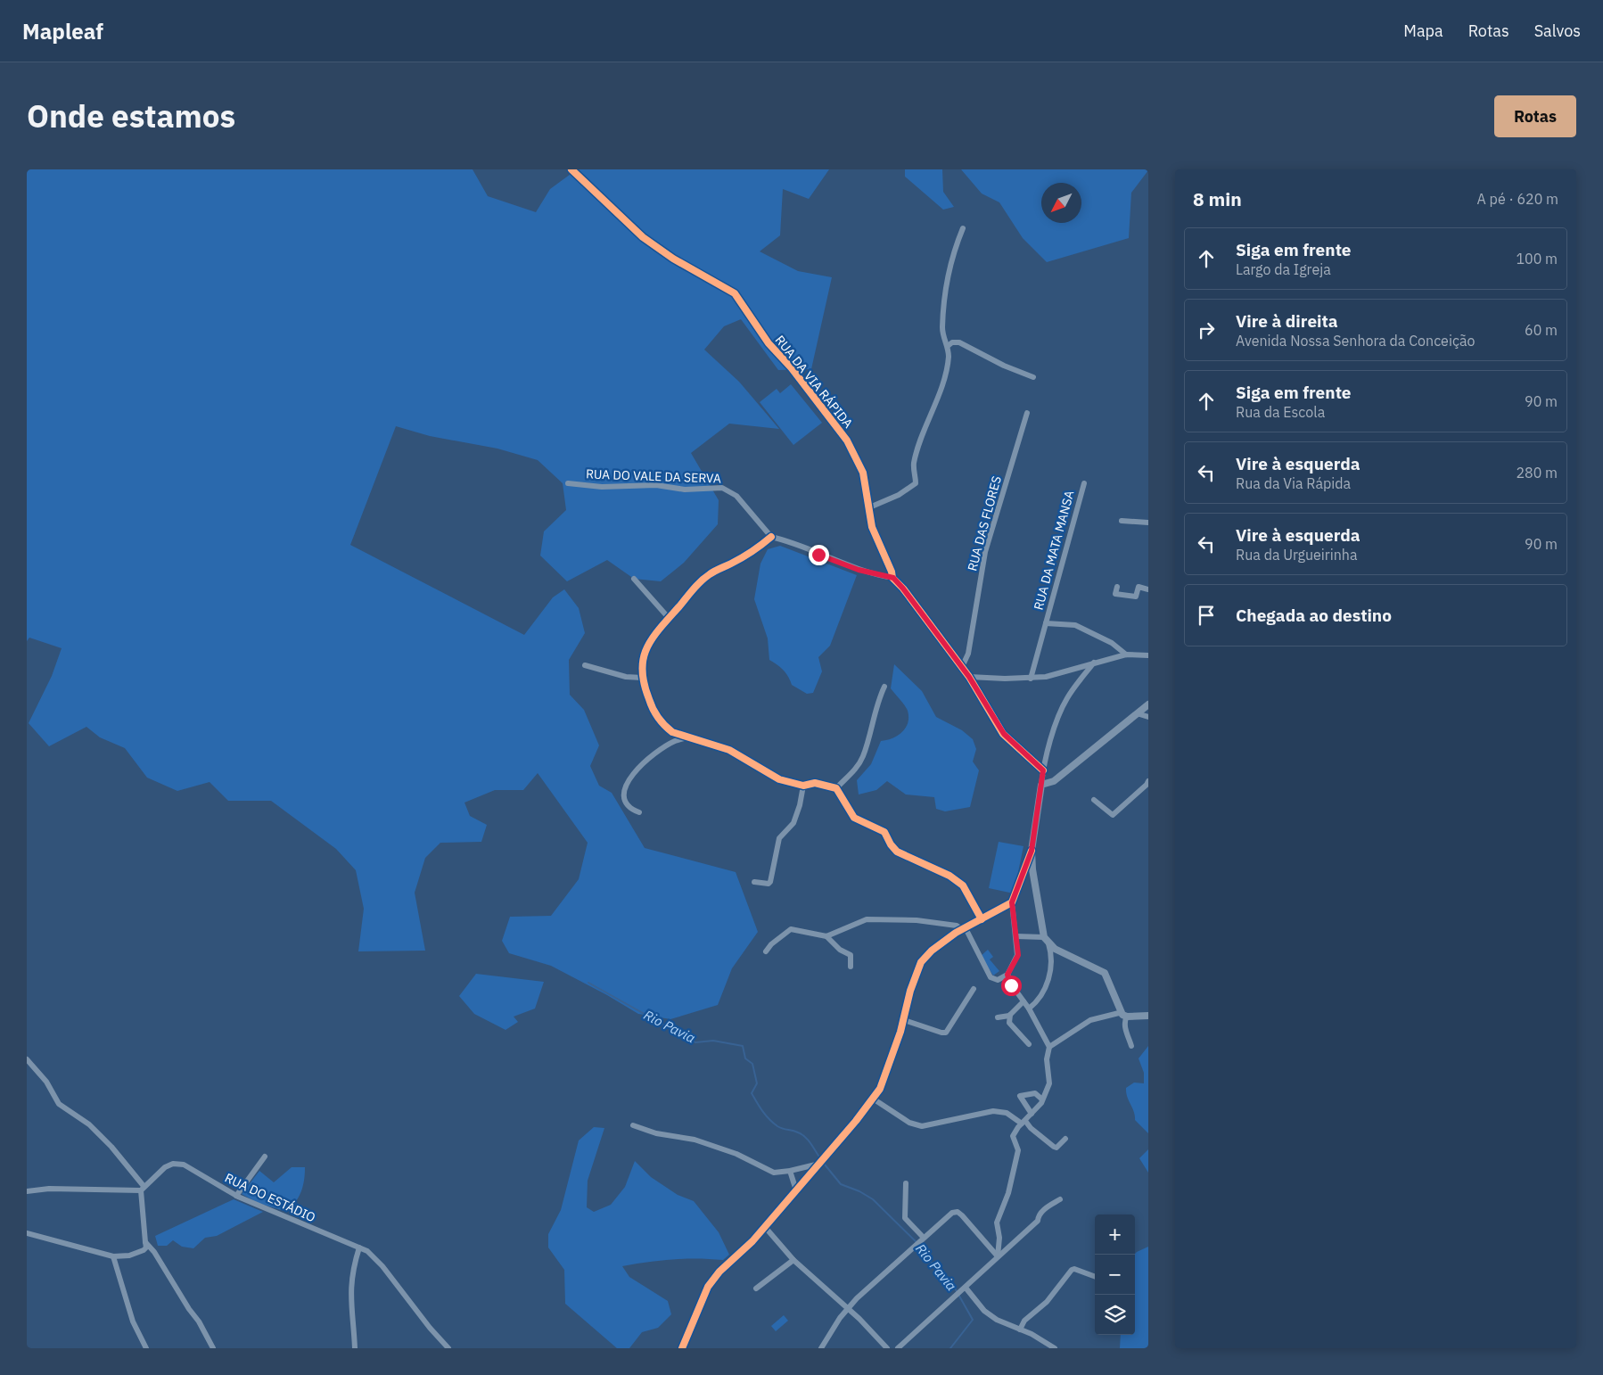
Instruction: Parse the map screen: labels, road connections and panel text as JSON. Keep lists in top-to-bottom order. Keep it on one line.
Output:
{"streets":{"street":["RUA DA VIA RÁPIDA","RUA DO VALE DA SERVA","RUA DAS FLORES","RUA DA MATA MANSA","RUA DO ESTÁDIO"]},"crossings":[["RUA DA VIA RÁPIDA","RUA DAS FLORES"]],"water":["Rio Pavia"],"north":"bottom left","page":{"header":"Mapleaf","nav":["Mapa","Rotas","Salvos"],"title":"Onde estamos","buttons":"Rotas","heading":["8 min","A pé · 620 m"],"list":[["Siga em frente","Largo da Igreja","100 m"],["Vire à direita","Avenida Nossa Senhora da Conceição","60 m"],["Siga em frente","Rua da Escola","90 m"],["Vire à esquerda","Rua da Via Rápida","280 m"],["Vire à esquerda","Rua da Urgueirinha","90 m"],"Chegada ao destino"],"map_buttons":["+","−"]}}
